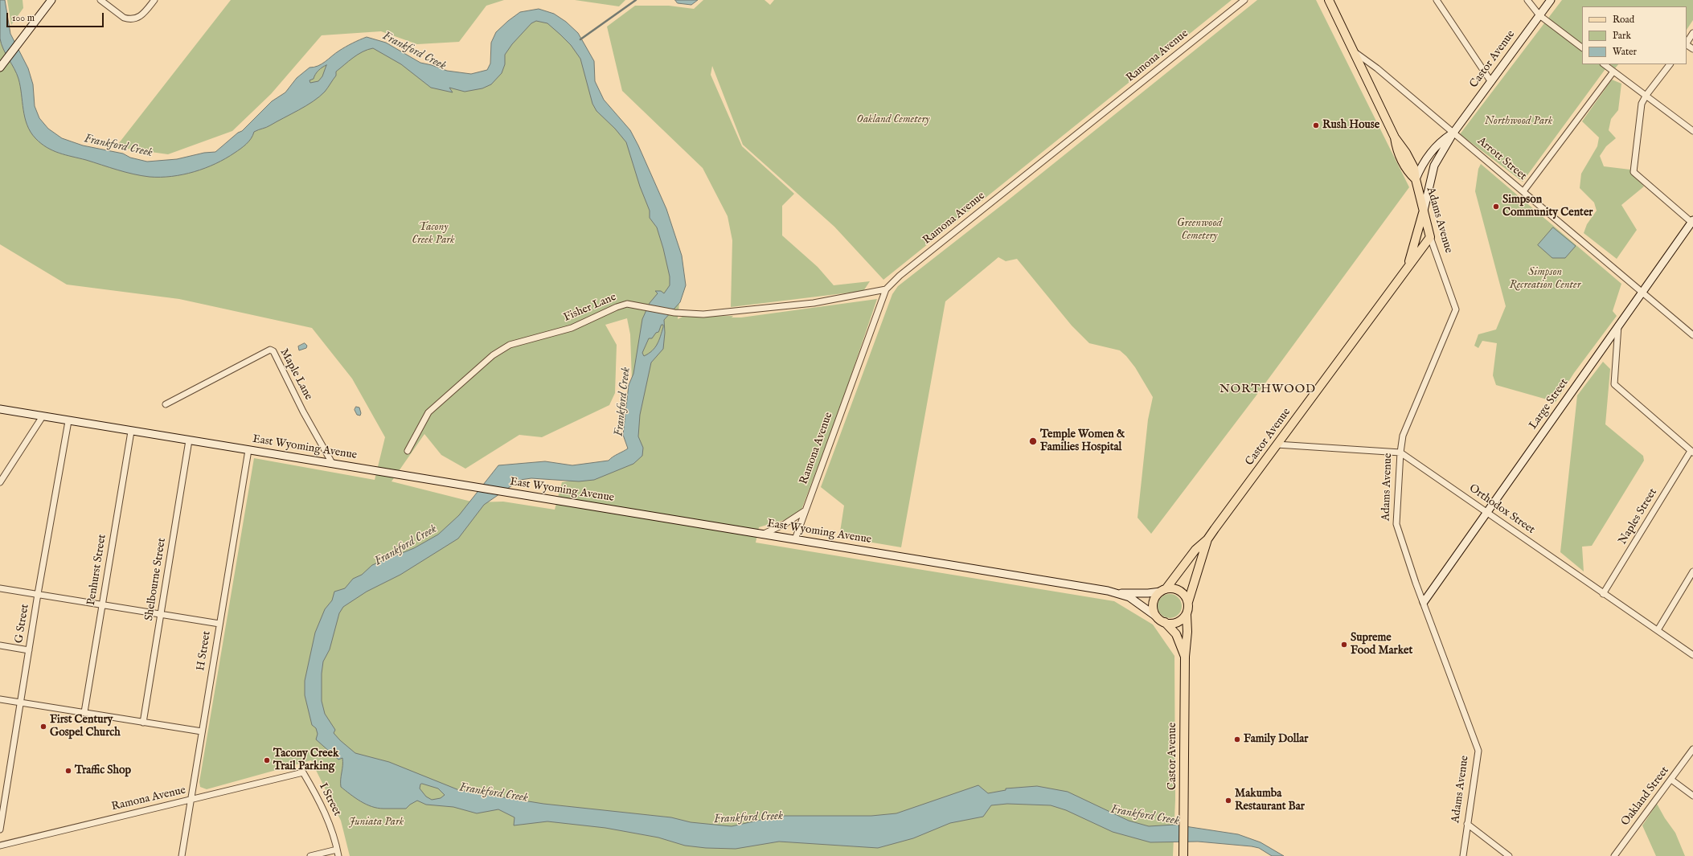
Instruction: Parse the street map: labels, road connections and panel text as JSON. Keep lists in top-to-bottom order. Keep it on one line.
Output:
{"streets":{"main road":["Castor Avenue","Adams Avenue"],"street":["Ramona Avenue","Arrott Street","Fisher Lane","Maple Lane","Large Street","East Wyoming Avenue","Orthodox Street","Naples Street","Penhurst Street","Shelbourne Street","G Street","H Street","Oakland Street","I Street"]},"crossings":[["Ramona Avenue","Fisher Lane"],["Ramona Avenue","East Wyoming Avenue"],["Ramona Avenue","H Street"],["Ramona Avenue","I Street"],["Castor Avenue","Arrott Street"],["Castor Avenue","Adams Avenue"],["Castor Avenue","East Wyoming Avenue"],["Arrott Street","Adams Avenue"],["Arrott Street","Large Street"],["Adams Avenue","Large Street"],["Adams Avenue","Orthodox Street"],["Maple Lane","East Wyoming Avenue"],["Large Street","Orthodox Street"],["East Wyoming Avenue","Penhurst Street"],["East Wyoming Avenue","Shelbourne Street"],["East Wyoming Avenue","G Street"],["East Wyoming Avenue","H Street"],["Orthodox Street","Naples Street"]],"districts":["NORTHWOOD"],"water":["Frankford Creek"],"parks":["Oakland Cemetery","Northwood Park","Greenwood Cemetery","Tacony Creek Park","Simpson Recreation Center","Juniata Park"],"places":["Rush House","Simpson Community Center","Temple Women & Families Hospital","Supreme Food Market","First Century Gospel Church","Family Dollar","Tacony Creek Trail Parking","Traffic Shop","Makumba Restaurant Bar"],"legend":["Road","Park","Water"],"scale_bar":"100 m"}
